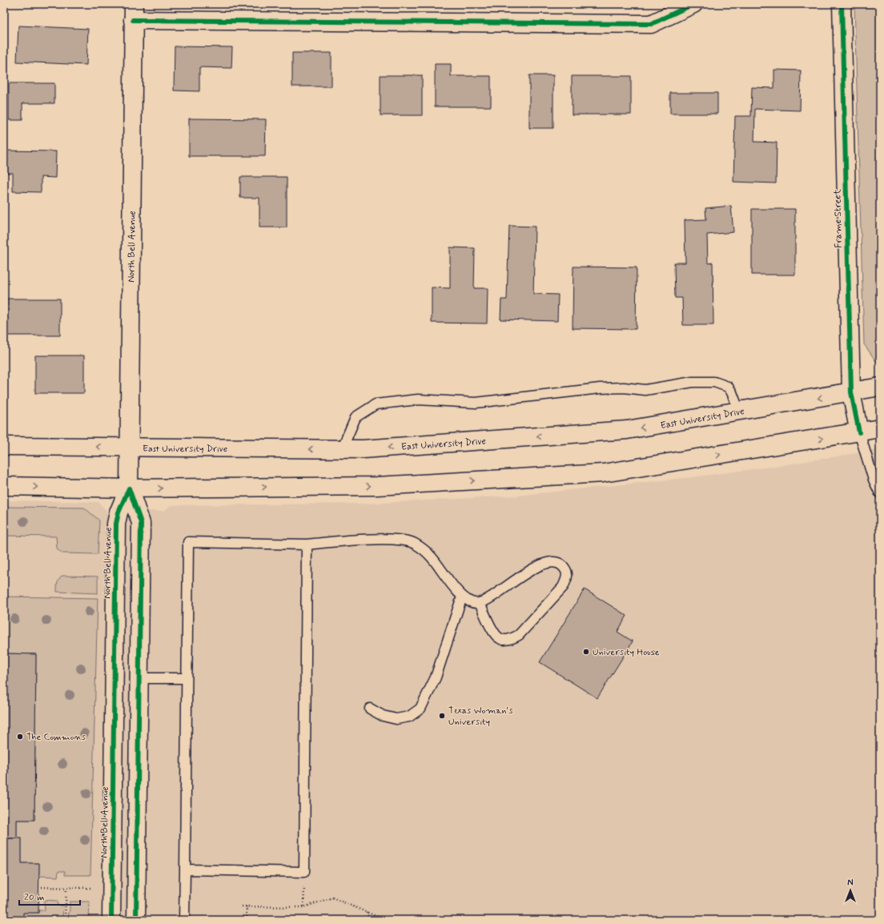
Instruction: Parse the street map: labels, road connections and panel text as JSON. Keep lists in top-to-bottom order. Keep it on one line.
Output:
{"streets":{"main road":["Frame Street","North Bell Avenue","East University Drive"]},"crossings":[["Frame Street","East University Drive"],["North Bell Avenue","East University Drive"]],"places":["University House","Texas Woman's University","The Commons"],"scale_bar":"20 m","north":"top"}
